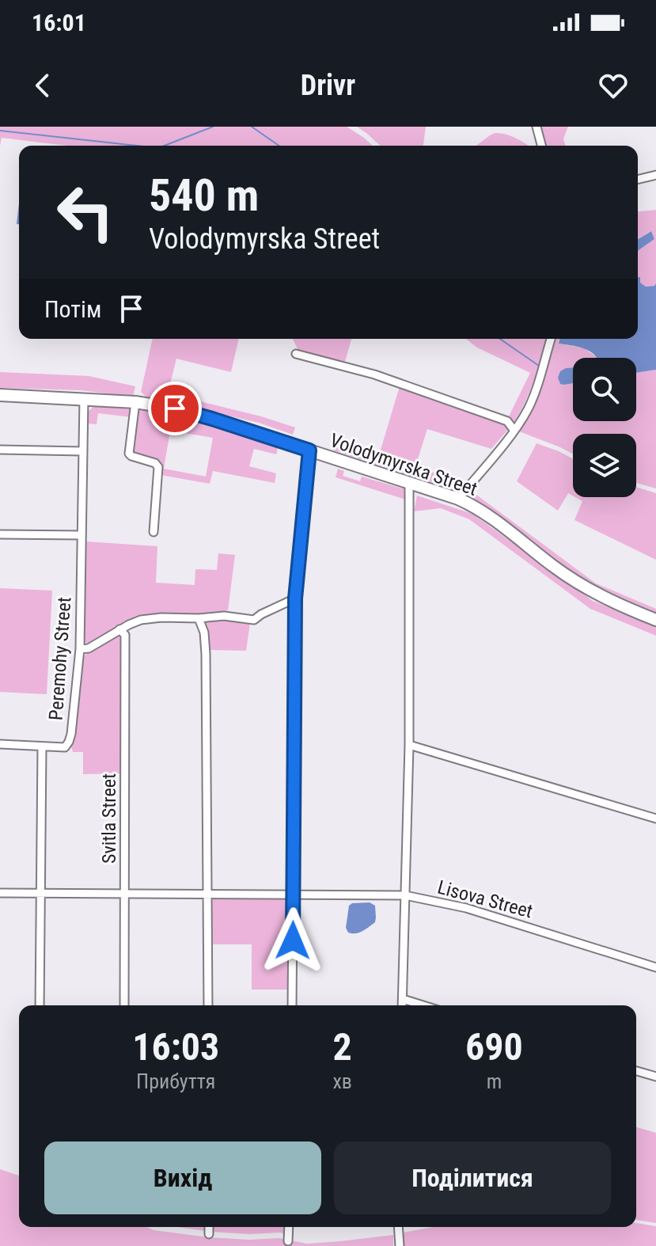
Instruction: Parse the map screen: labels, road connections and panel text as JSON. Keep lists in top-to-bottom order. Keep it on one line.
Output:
{"streets":{"main road":["Volodymyrska Street"],"street":["Peremohy Street","Svitla Street","Lisova Street"]},"crossings":[["Volodymyrska Street","Peremohy Street"],["Peremohy Street","Lisova Street"],["Svitla Street","Lisova Street"]],"page":{"status":"16:01","header":"Drivr","turn":["540 m","Volodymyrska Street"],"then":"Потім","eta":["16:03","Прибуття","2","хв","690","m"],"buttons":["Вихід","Поділитися"]}}
